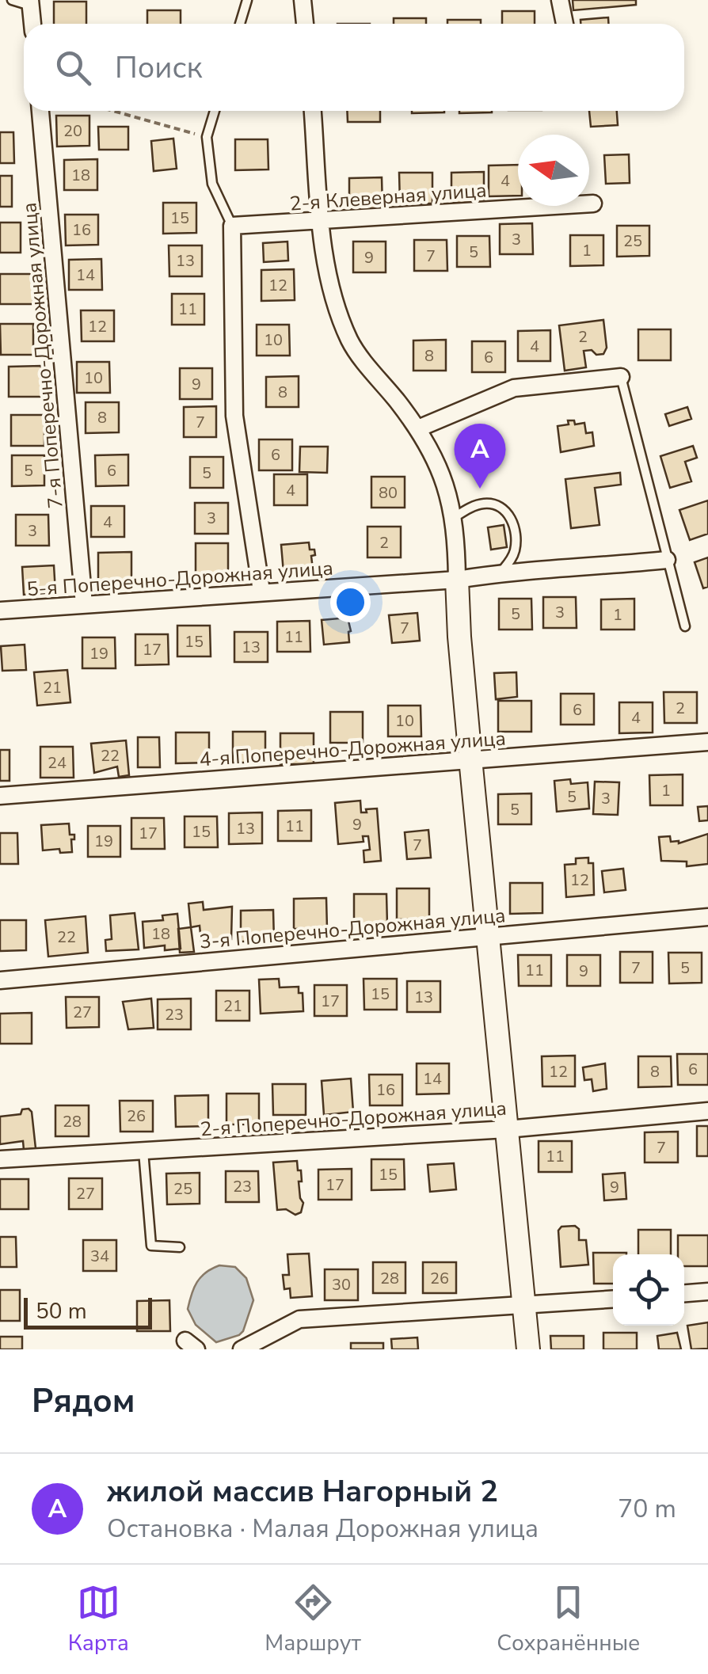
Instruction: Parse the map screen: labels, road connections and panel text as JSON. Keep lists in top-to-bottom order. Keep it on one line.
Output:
{"streets":{"street":["2-я Клеверная улица","7-я Поперечно-Дорожная улица","5-я Поперечно-Дорожная улица","4-я Поперечно-Дорожная улица","3-я Поперечно-Дорожная улица","2-я Поперечно-Дорожная улица"]},"crossings":[["7-я Поперечно-Дорожная улица","5-я Поперечно-Дорожная улица"]],"house_numbers":["20","18","4","15","16","3","25","1","5","7","9","13","14","12","11","12","2","10","4","8","6","10","9","8","8","7","6","5","6","5","4","80","3","4","3","2","3","5","1","7","11","15","13","17","19","21","2","6","4","10","22","24","1","5","3","5","9","11","13","15","17","19","7","12","18","22","7","5","11","9","15","13","17","21","27","23","6","12","8","14","16","26","28","7","11","15","17","23","9","25","27","34","28","26","30"],"scale_bar":"50 m","north":"left","page":{"search":"Поиск","pins":"A","scale":"50 m","heading":"Рядом","list":[{"mark":"A","name":"жилой массив Нагорный 2","note":"Остановка · Малая Дорожная улица","value":"70 m"}],"nav":["Карта","Маршрут","Сохранённые"]}}
